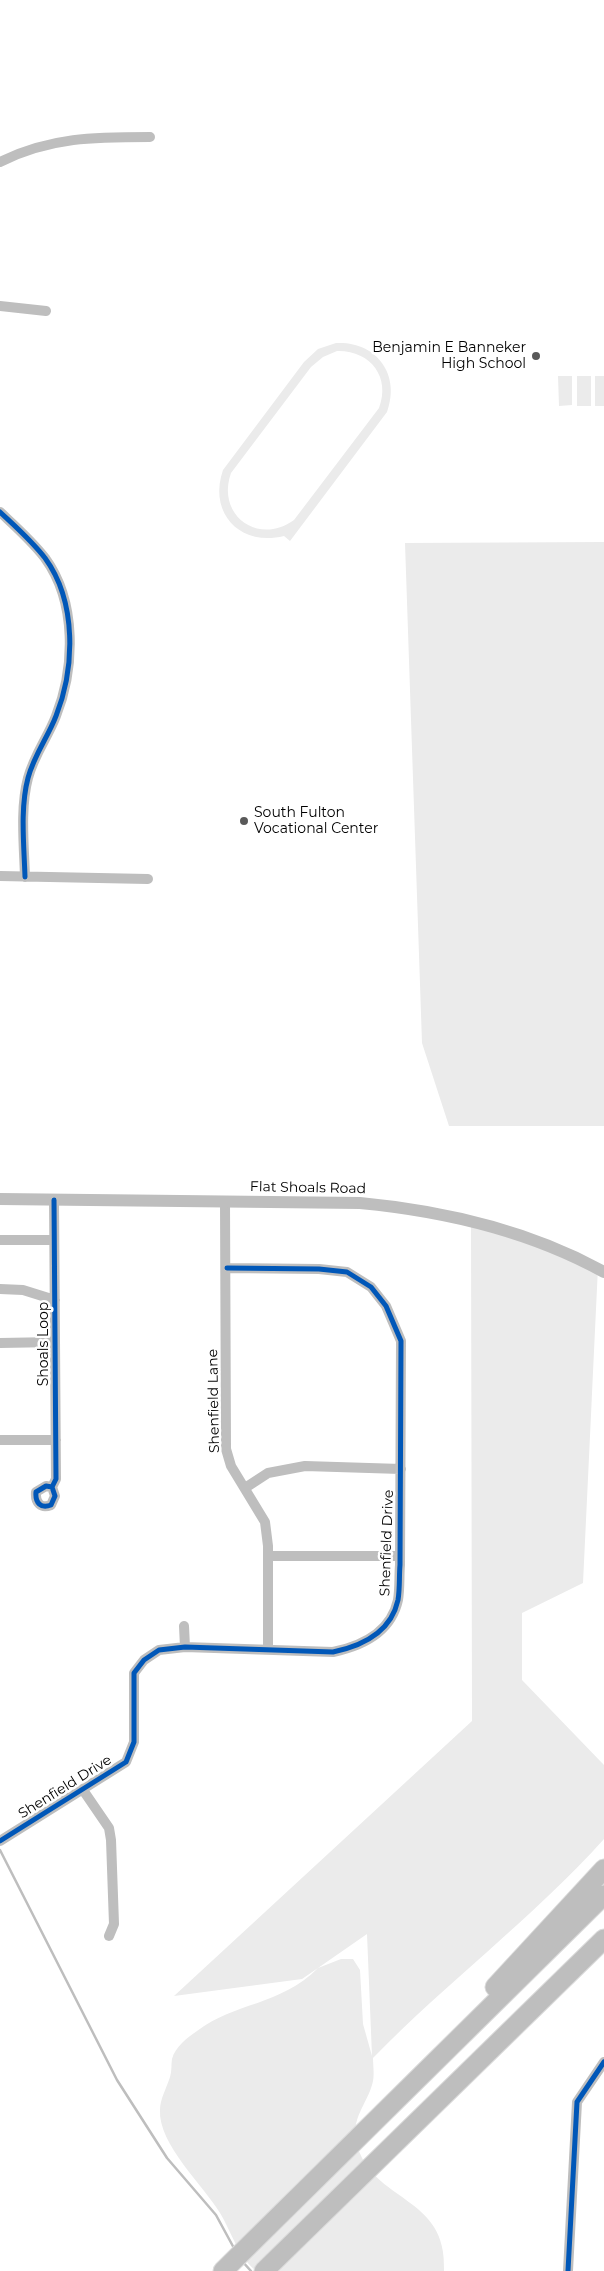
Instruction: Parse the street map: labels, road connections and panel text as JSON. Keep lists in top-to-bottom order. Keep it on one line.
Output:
{"streets":{"street":["Flat Shoals Road","Shoals Loop","Shenfield Lane","Shenfield Drive"]},"crossings":[["Flat Shoals Road","Shoals Loop"],["Flat Shoals Road","Shenfield Lane"],["Shenfield Lane","Shenfield Drive"]],"places":["Benjamin E Banneker High School","South Fulton Vocational Center"]}
